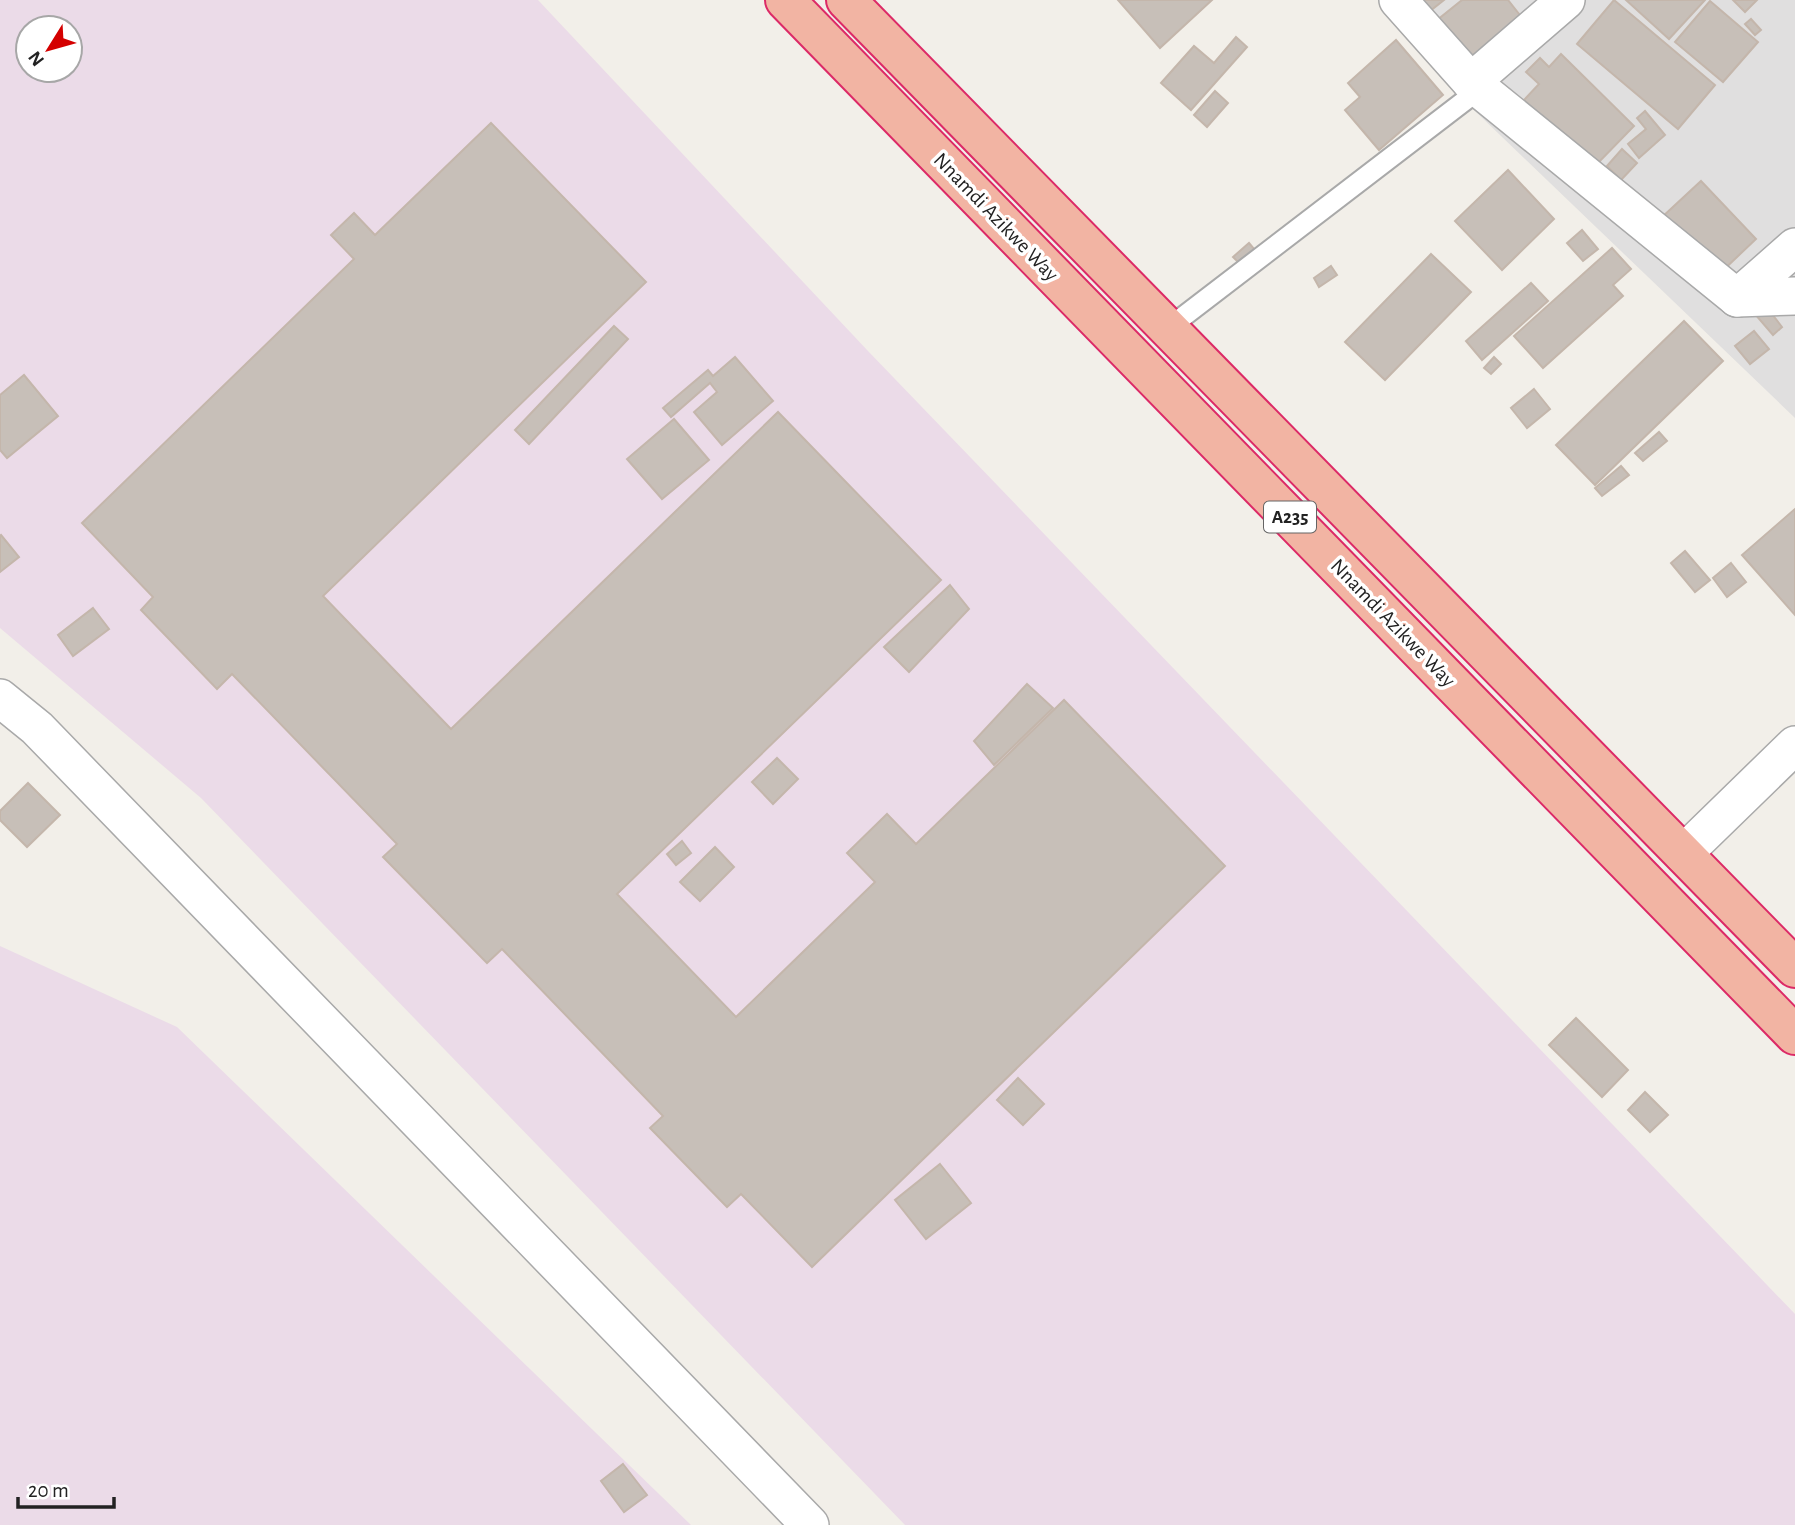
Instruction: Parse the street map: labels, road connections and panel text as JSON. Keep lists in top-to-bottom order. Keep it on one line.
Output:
{"streets":{"highway":["Nnamdi Azikwe Way","A235"]},"scale_bar":"20 m","north":"bottom left"}
